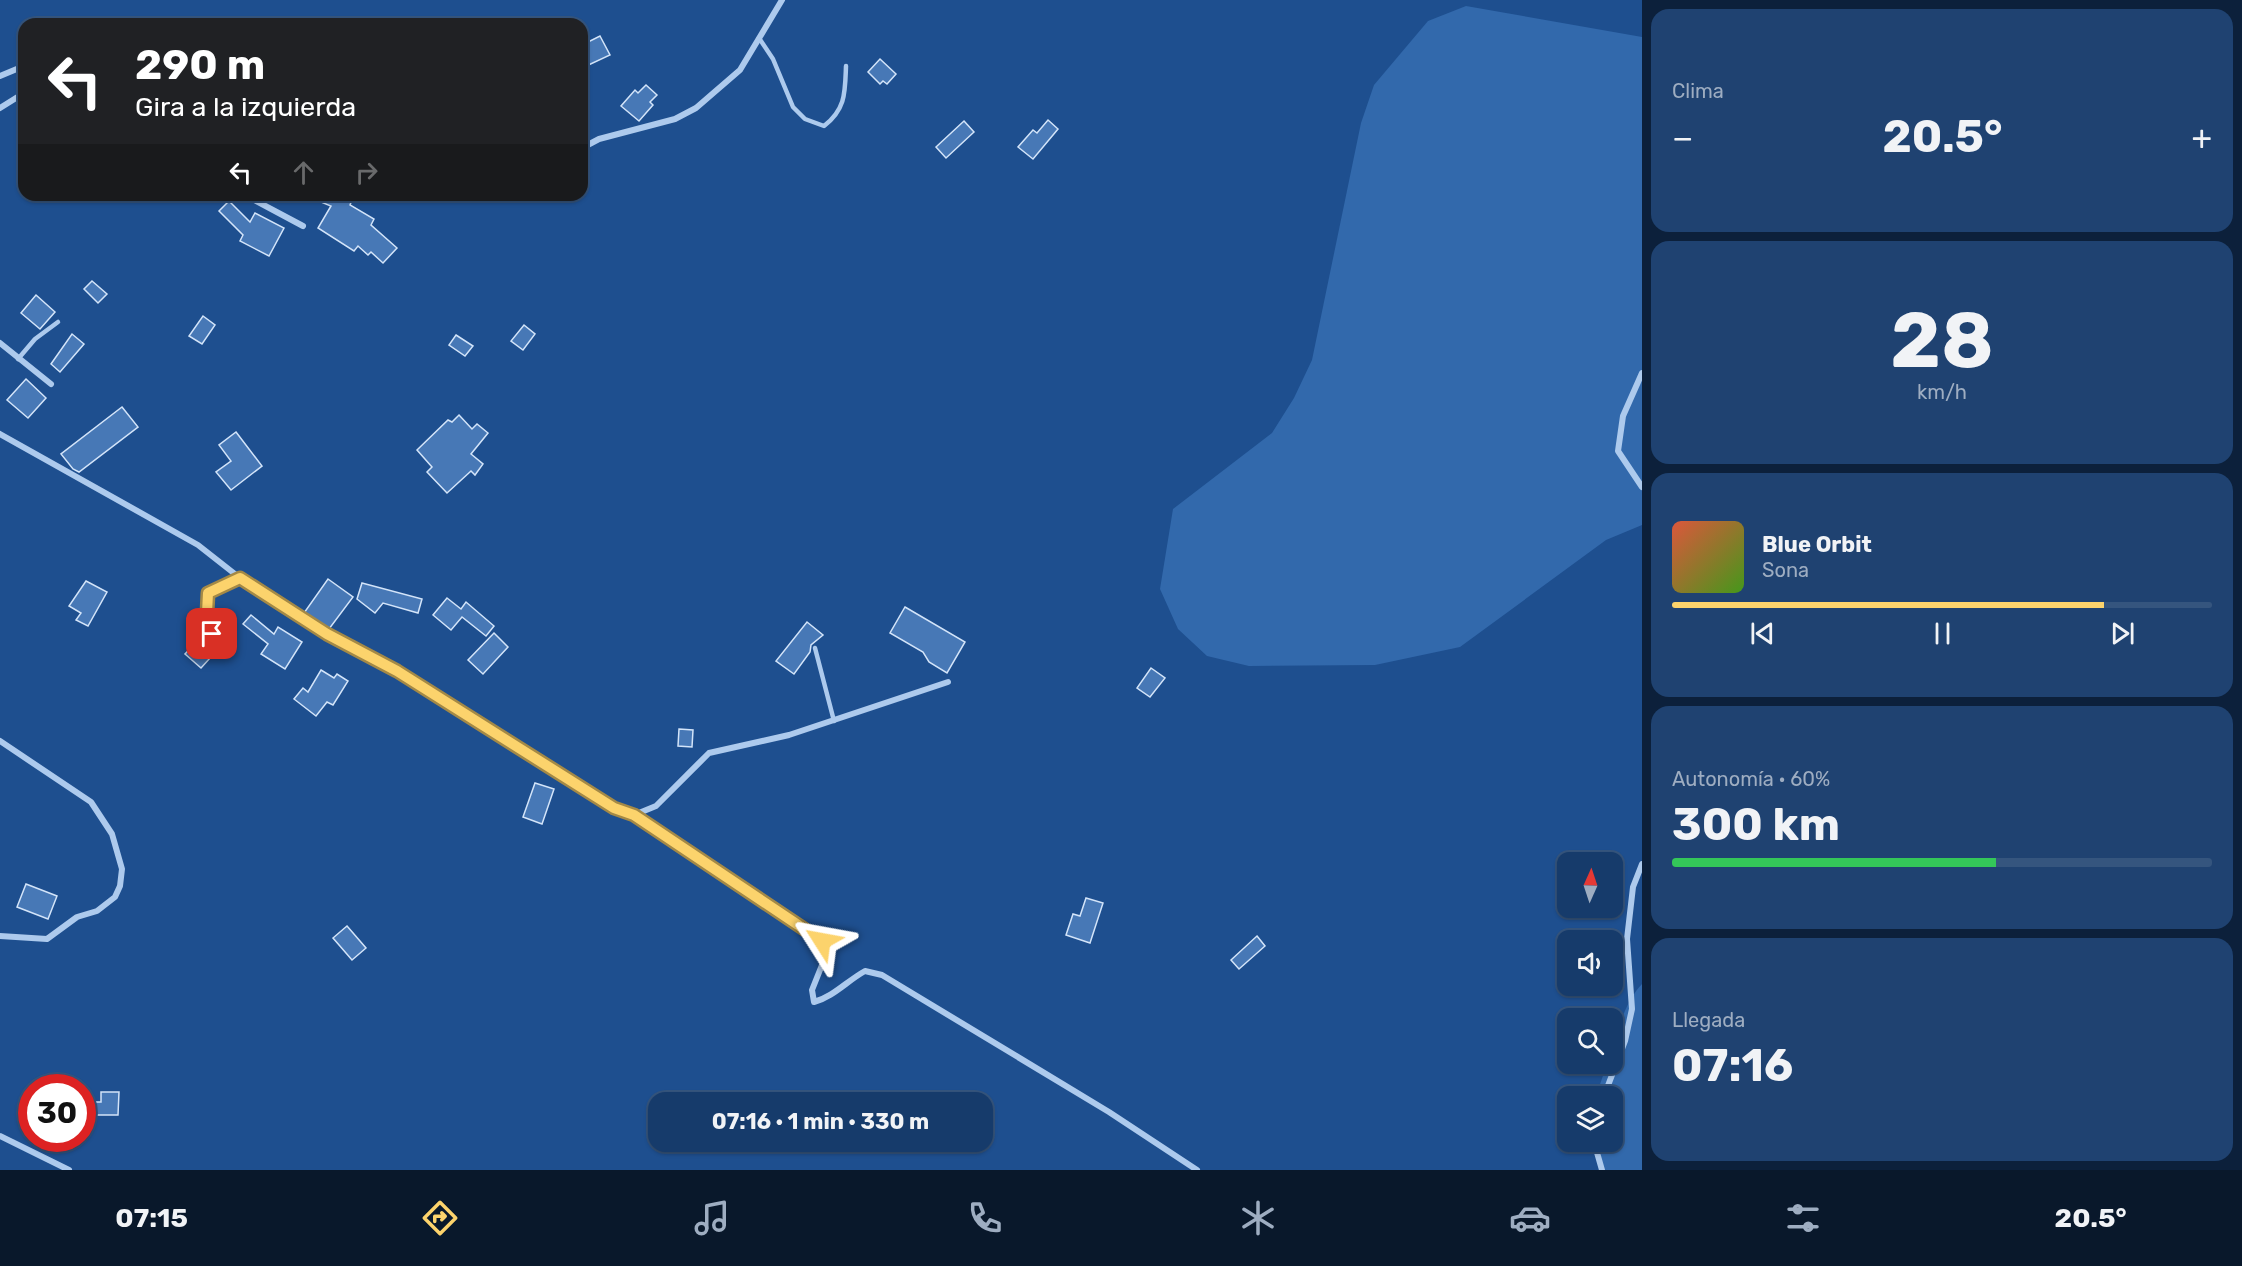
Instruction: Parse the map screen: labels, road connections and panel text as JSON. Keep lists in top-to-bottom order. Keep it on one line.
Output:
{"north":"top","page":{"tile":["Clima",["28","km/h"],["Autonomía · 60%","300 km"],["Llegada","07:16"]],"turn":["290 m","Gira a la izquierda"],"heat":["−","20.5°","+"],"song":["Blue Orbit","Sona"],"limit":"30","trip":"07:16 · 1 min · 330 m","tabs":["07:15","20.5°"]}}
